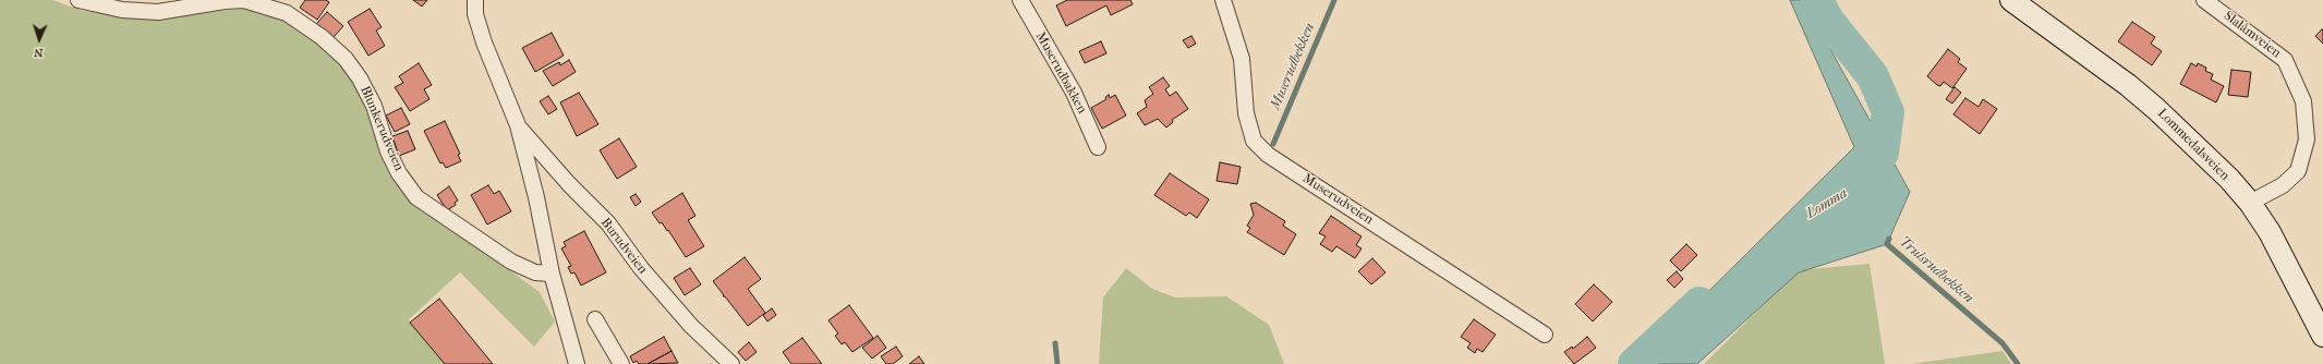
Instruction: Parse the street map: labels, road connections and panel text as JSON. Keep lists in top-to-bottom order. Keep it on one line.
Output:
{"streets":{"main road":["Lommedalsveien"],"street":["Slalåmveien","Muserudbakken","Blunkerudveien","Muserudveien","Burudveien"]},"crossings":[["Slalåmveien","Lommedalsveien"],["Blunkerudveien","Burudveien"]],"water":["Muserudbekken","Lomma","Trulsrudbekken"],"north":"bottom"}
